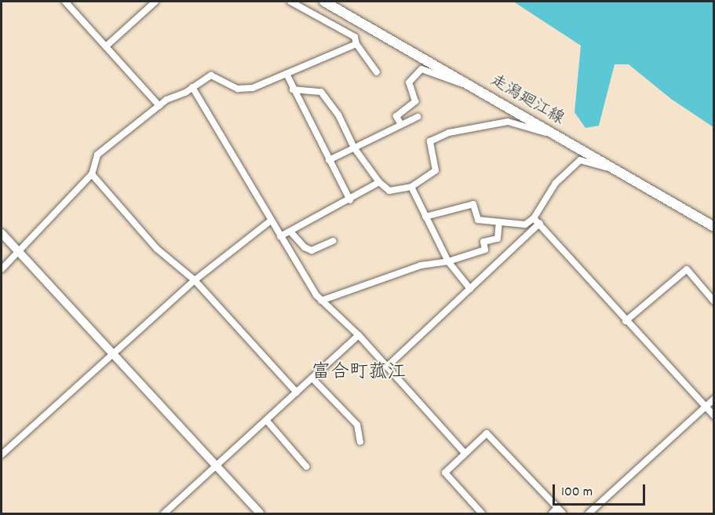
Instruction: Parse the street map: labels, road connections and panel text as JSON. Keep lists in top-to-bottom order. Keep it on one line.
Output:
{"streets":{"main road":["走潟廻江線"]},"districts":["富合町菰江"],"scale_bar":"100 m"}
